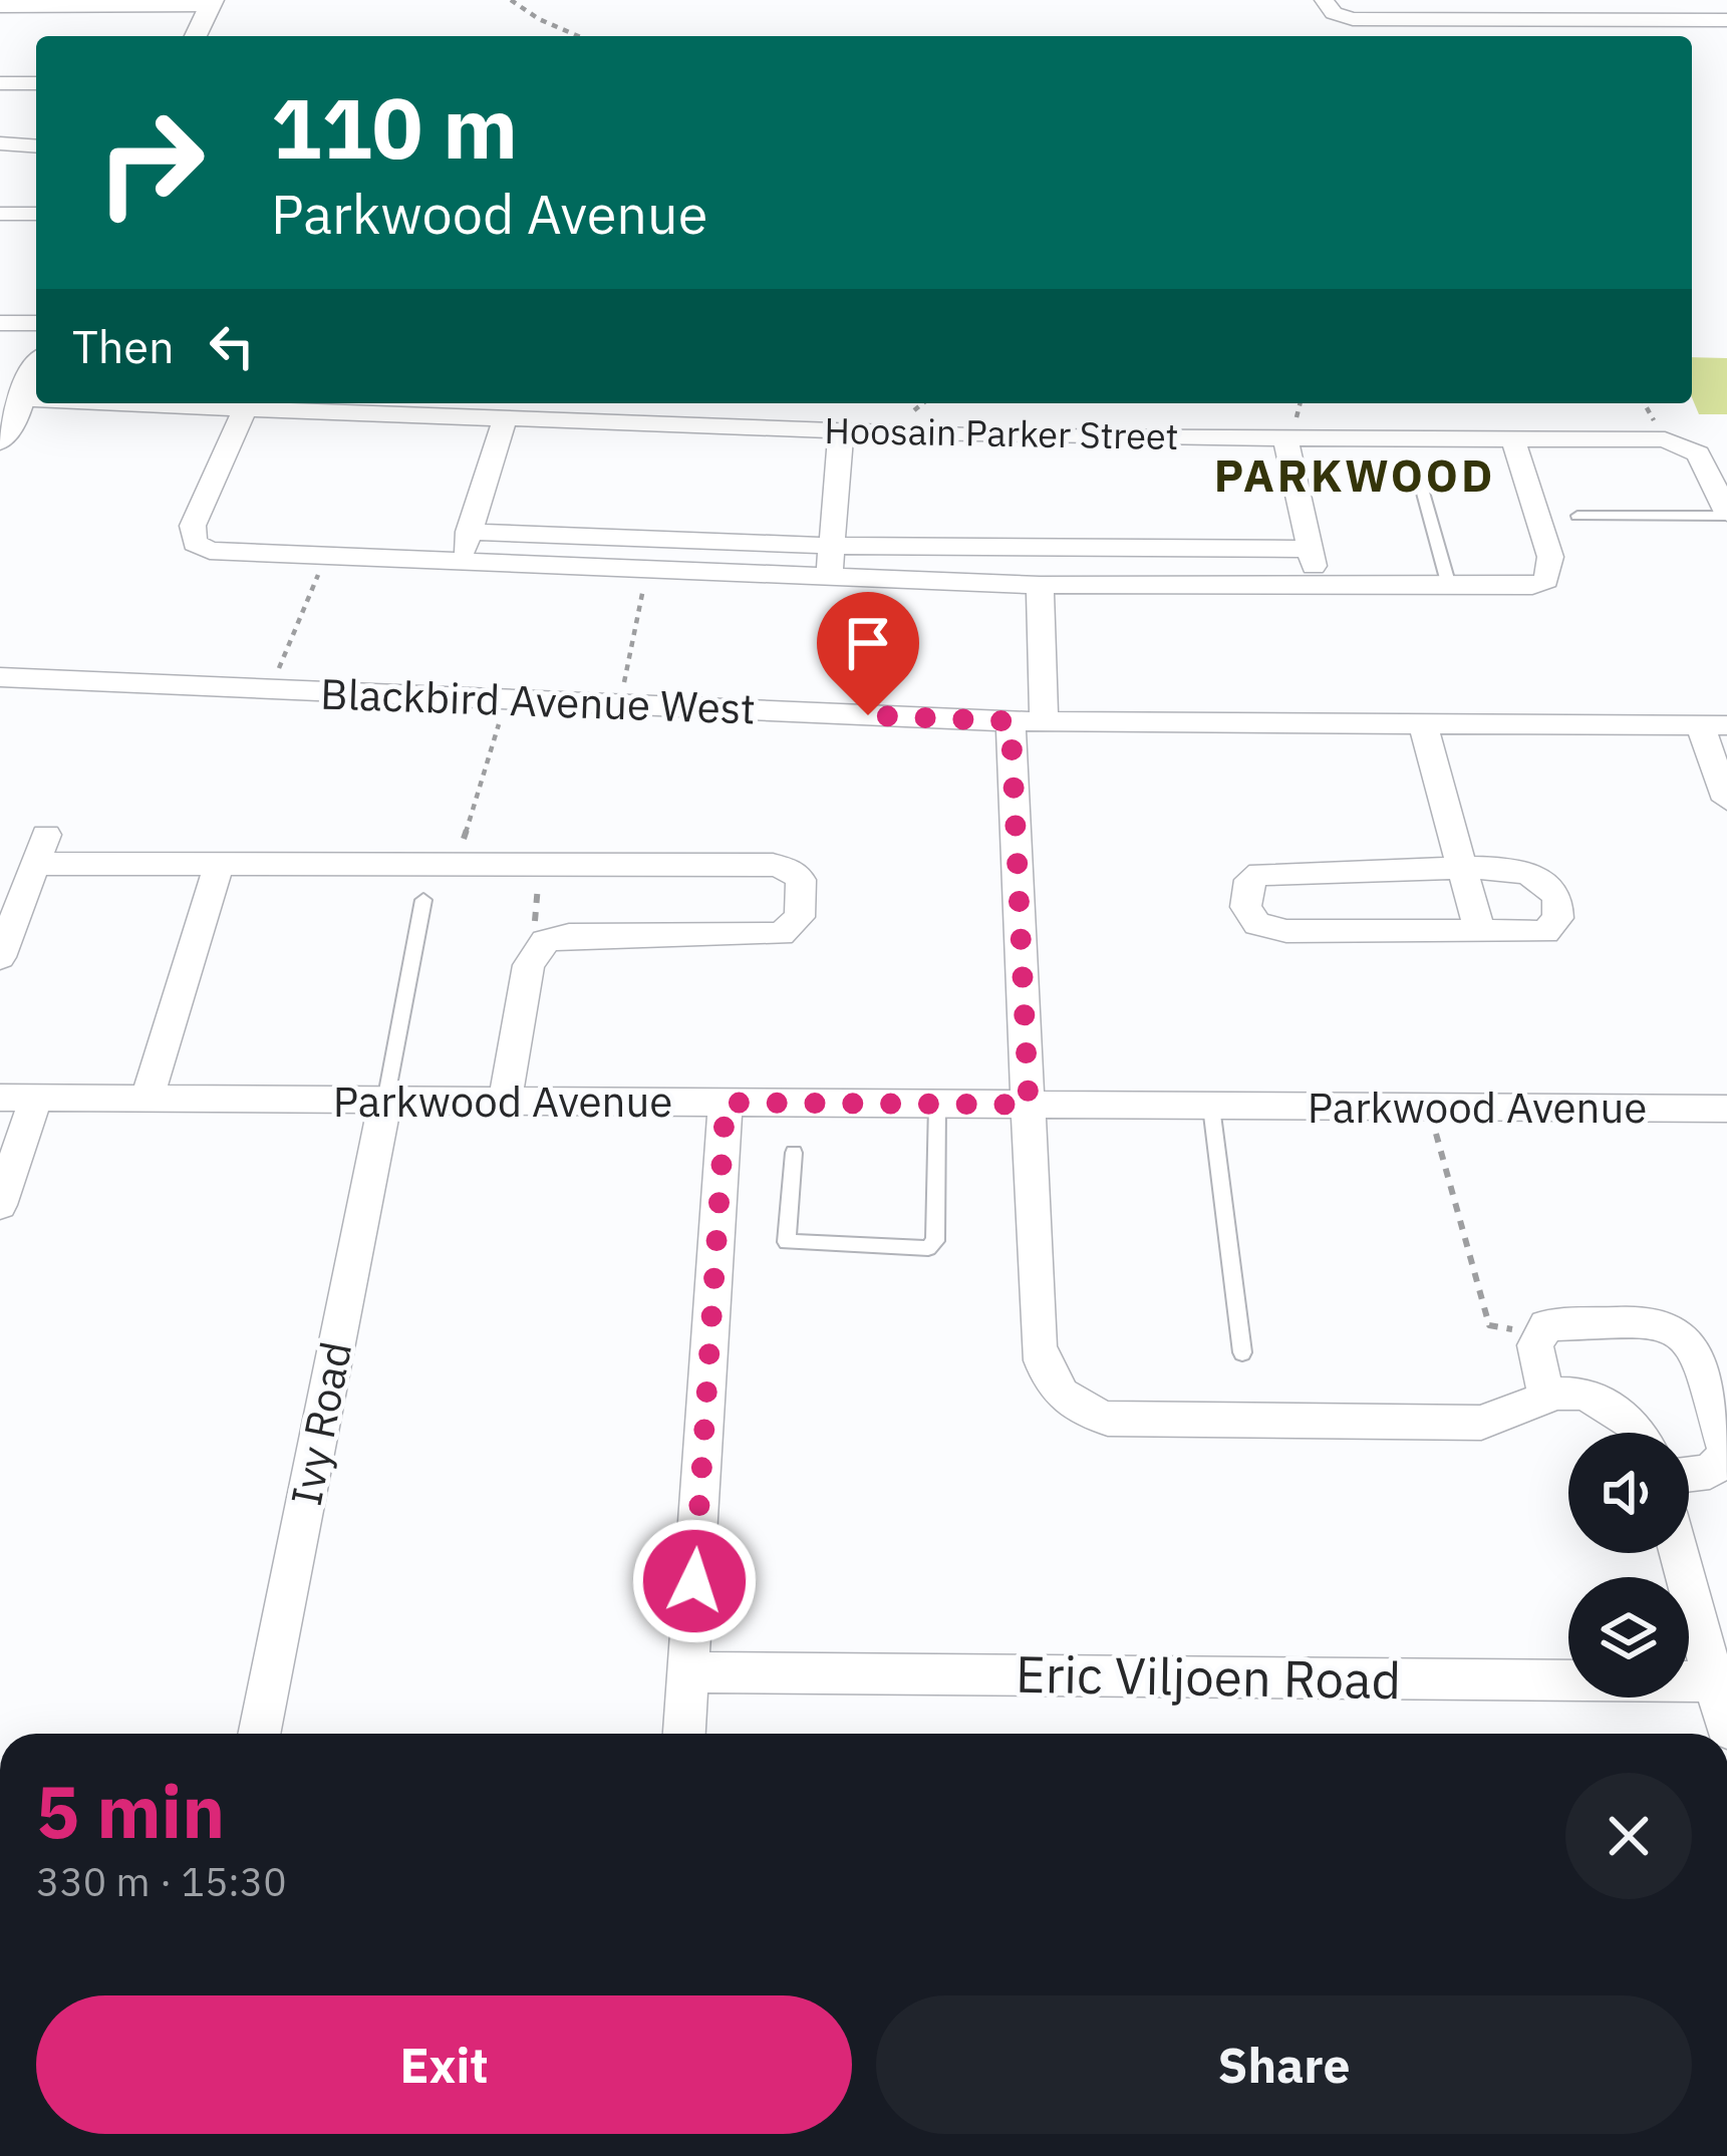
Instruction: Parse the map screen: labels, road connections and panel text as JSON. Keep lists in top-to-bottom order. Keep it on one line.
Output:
{"streets":{"street":["Hoosain Parker Street","Blackbird Avenue West","Parkwood Avenue","Ivy Road","Eric Viljoen Road"]},"crossings":[["Parkwood Avenue","Ivy Road"]],"districts":["PARKWOOD"],"page":{"turn":["110 m","Parkwood Avenue"],"then":"Then","heading":["5 min","330 m · 15:30"],"buttons":["Exit","Share"]}}
